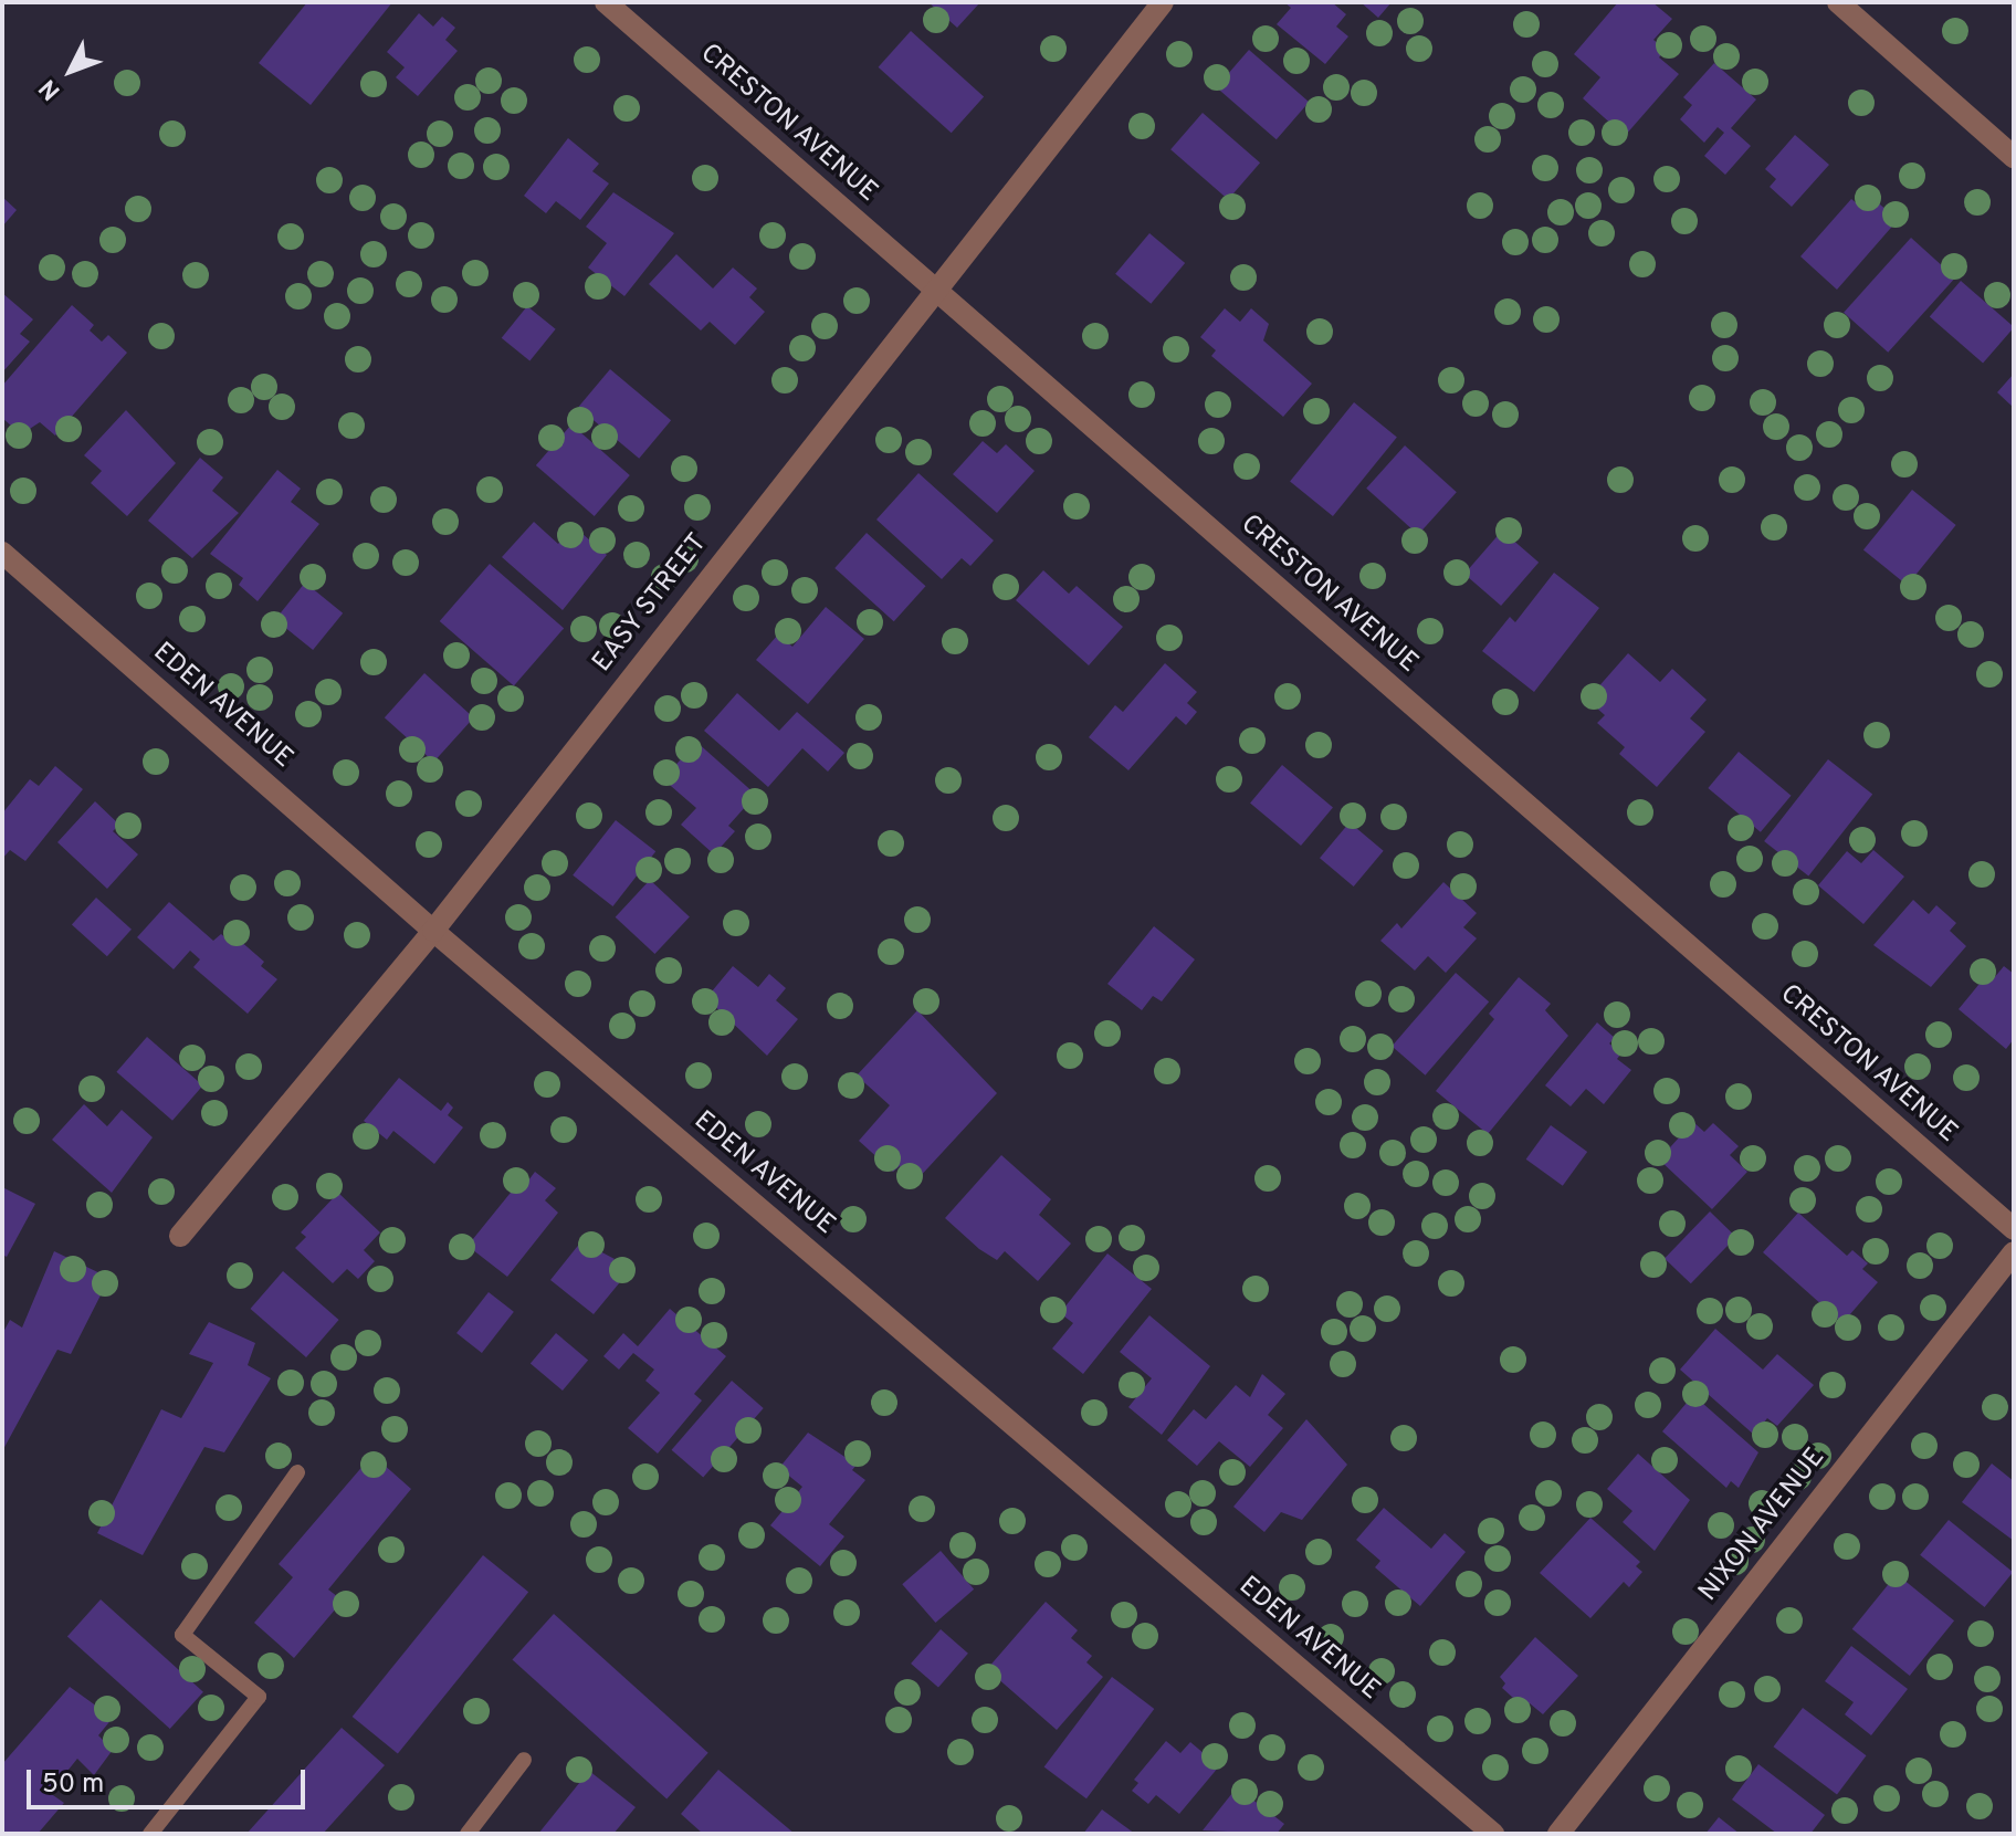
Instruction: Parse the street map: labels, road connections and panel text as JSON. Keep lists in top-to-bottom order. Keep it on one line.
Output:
{"streets":{"street":["CRESTON AVENUE","EASY STREET","EDEN AVENUE","NIXON AVENUE"]},"crossings":[["CRESTON AVENUE","EASY STREET"],["EASY STREET","EDEN AVENUE"]],"scale_bar":"50 m","north":"bottom left"}
